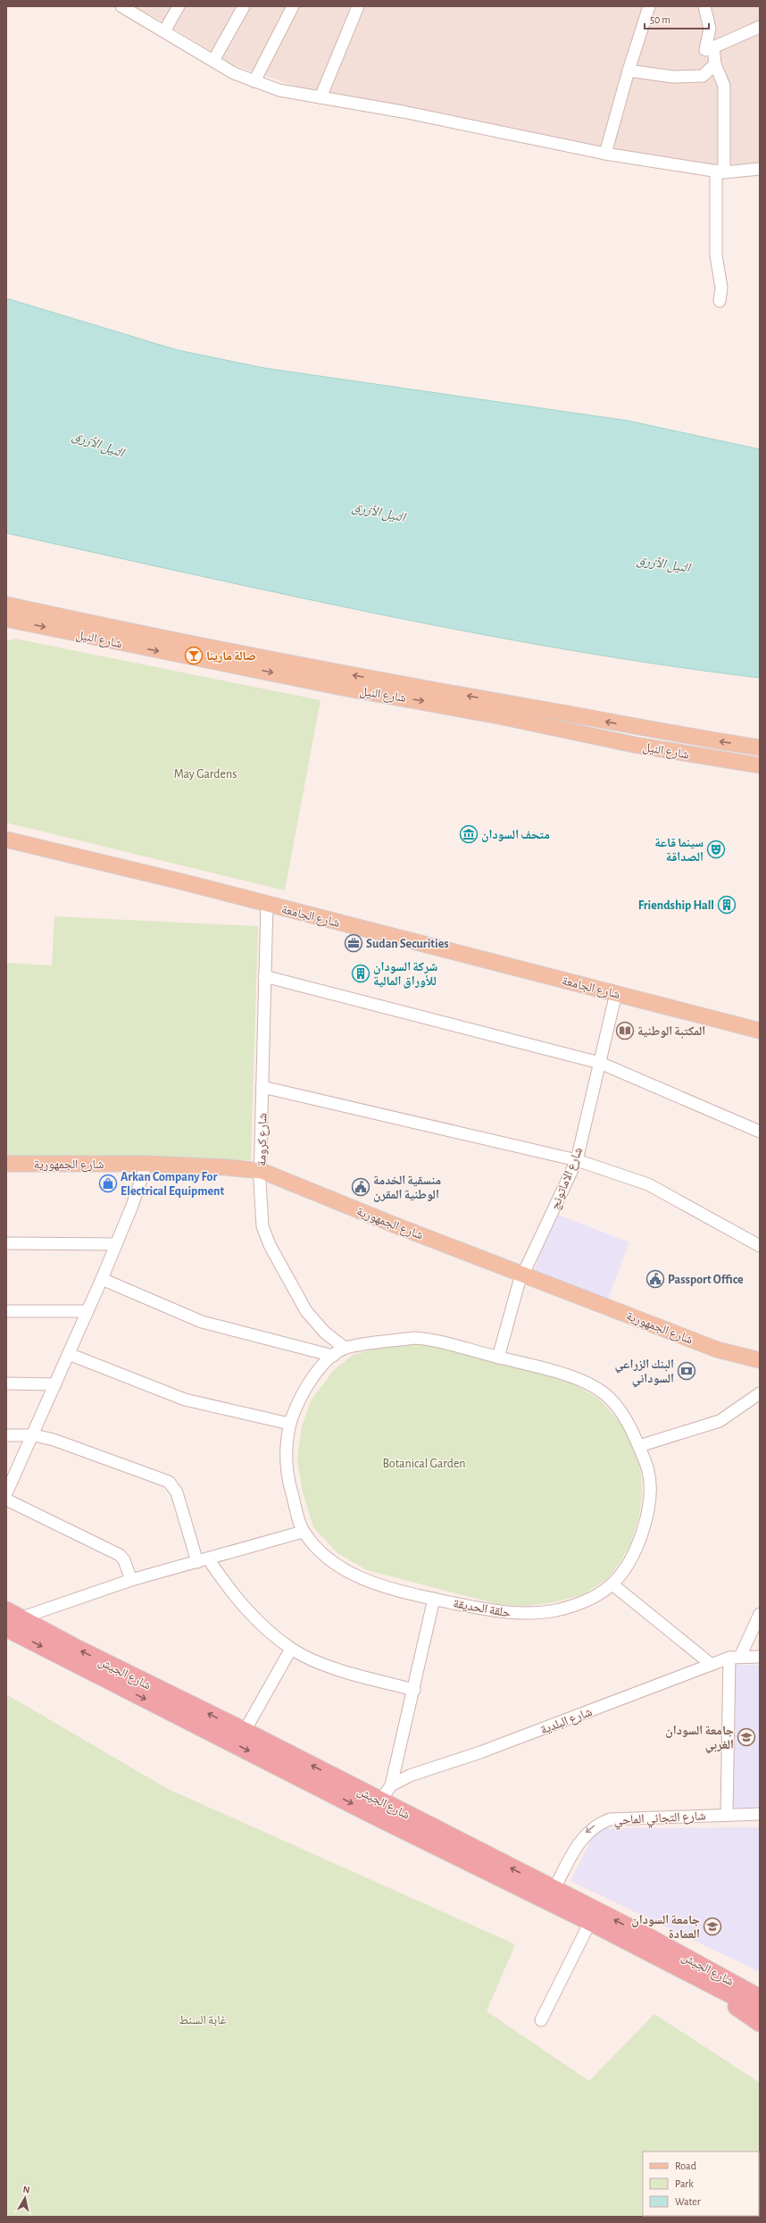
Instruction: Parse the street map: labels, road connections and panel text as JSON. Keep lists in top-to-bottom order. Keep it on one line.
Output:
{"streets":{"highway":["شارع الجيش"],"main road":["شارع النيل","شارع الجامعة","شارع الجمهورية"],"street":["شارع كرومة","شارع الاماتونج","حلقة الحديقة","شارع البلدية","شارع التجاني الماحي"]},"crossings":[["شارع الجامعة","شارع كرومة"],["شارع الجامعة","شارع الاماتونج"],["شارع كرومة","شارع الجمهورية"],["شارع كرومة","حلقة الحديقة"],["شارع الجمهورية","شارع الاماتونج"],["شارع الاماتونج","حلقة الحديقة"],["شارع الجيش","شارع التجاني الماحي"]],"one_way":["شارع التجاني الماحي"],"water":["النيل الأزرق"],"parks":["May Gardens","Botanical Garden","غابة السنط"],"places":{"bar":["صالة مارينا"],"museum":["متحف السودان"],"theatre":["سينما قاعة الصداقة"],"building":["Friendship Hall","شركة السودان للأوراق المالية"],"office":["Sudan Securities"],"library":["المكتبة الوطنية"],"shop":["Arkan Company For Electrical Equipment"],"public building":["منسقية الخدمة الوطنية المقرن","Passport Office"],"bank":["البنك الزراعي السوداني"],"school or university":["جامعة السودان الغربي","جامعة السودان العمادة"]},"legend":["Road","Park","Water"],"scale_bar":"50 m","north":"top"}
